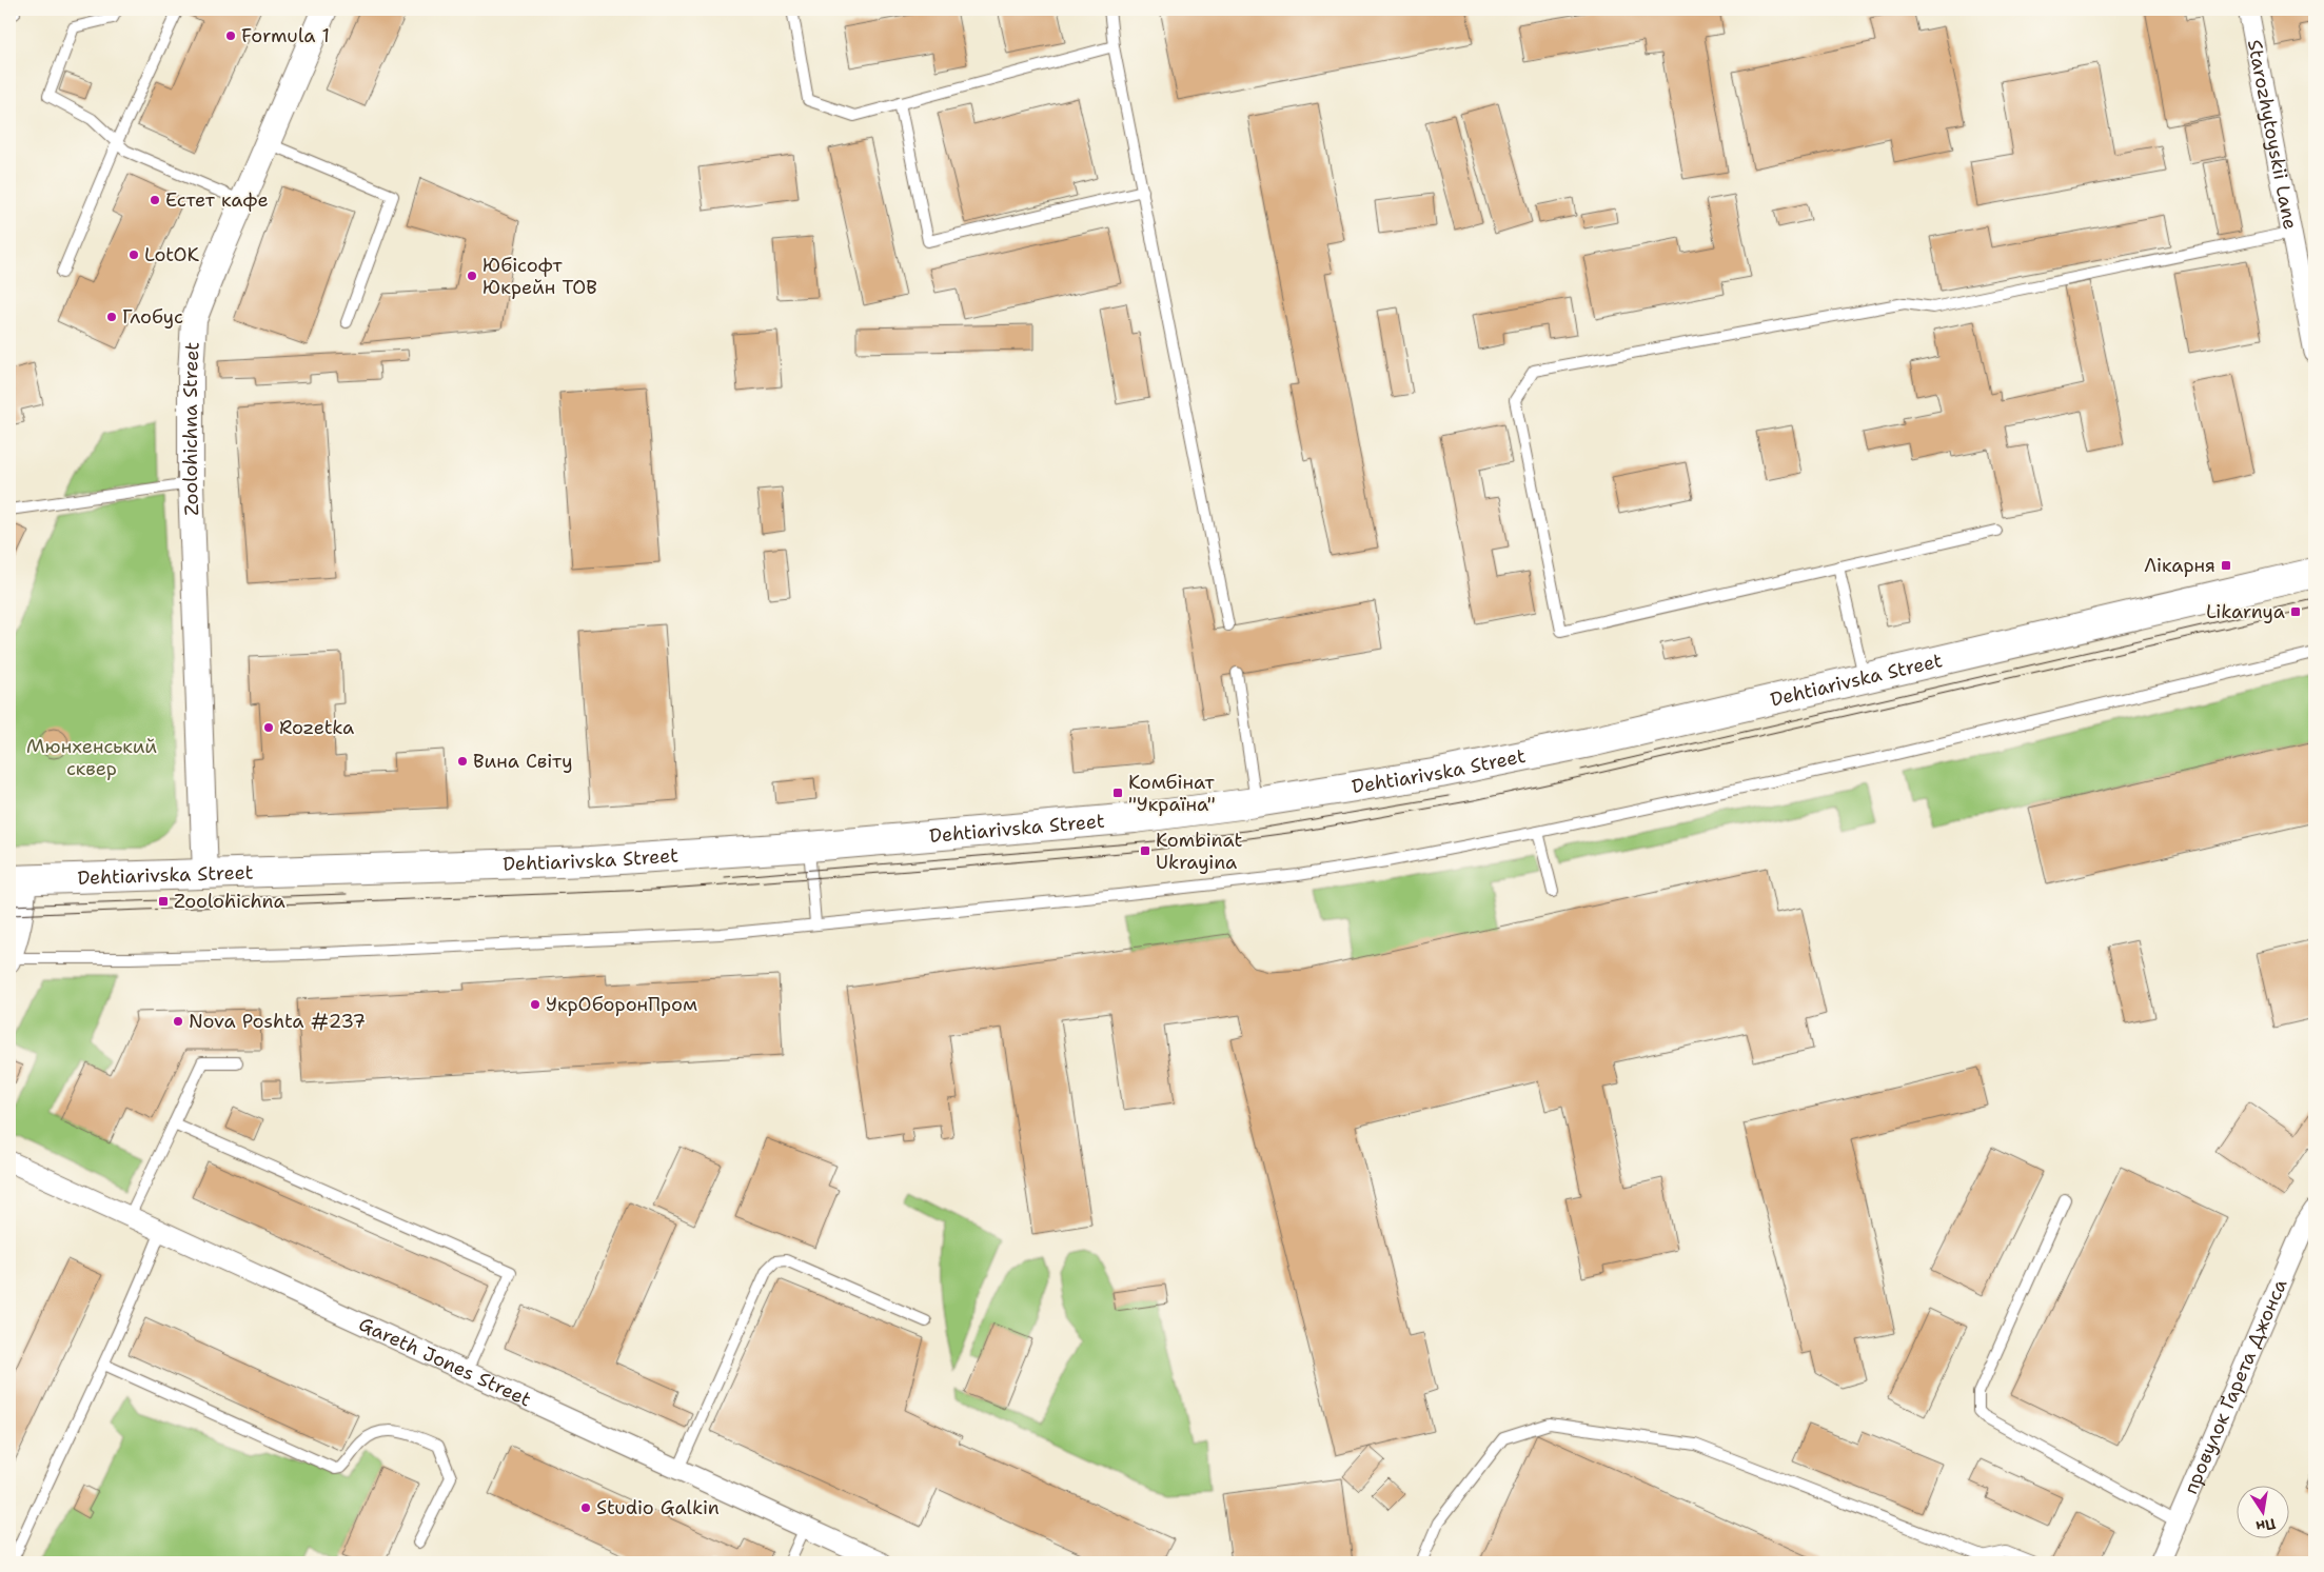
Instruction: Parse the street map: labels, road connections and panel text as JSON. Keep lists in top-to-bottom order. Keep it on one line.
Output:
{"streets":{"main road":["Dehtiarivska Street"],"street":["Starozhytoyskii Lane","Zoolohichna Street","Gareth Jones Street","провулок Ґарета Джонса"]},"crossings":[["Zoolohichna Street","Dehtiarivska Street"]],"parks":["Мюнхенський сквер"],"places":{"other":["Formula 1","Естет кафе","LotOK","Юбісофт Юкрейн ТОВ","Глобус","Rozetka","Вина Світу","УкрОборонПром","Nova Poshta #237","Studio Galkin"],"transit":["Лікарня","Likarnya","Комбінат \"Україна\"","Kombinat Ukrayina","Zoolohichna"]},"north":"bottom"}
